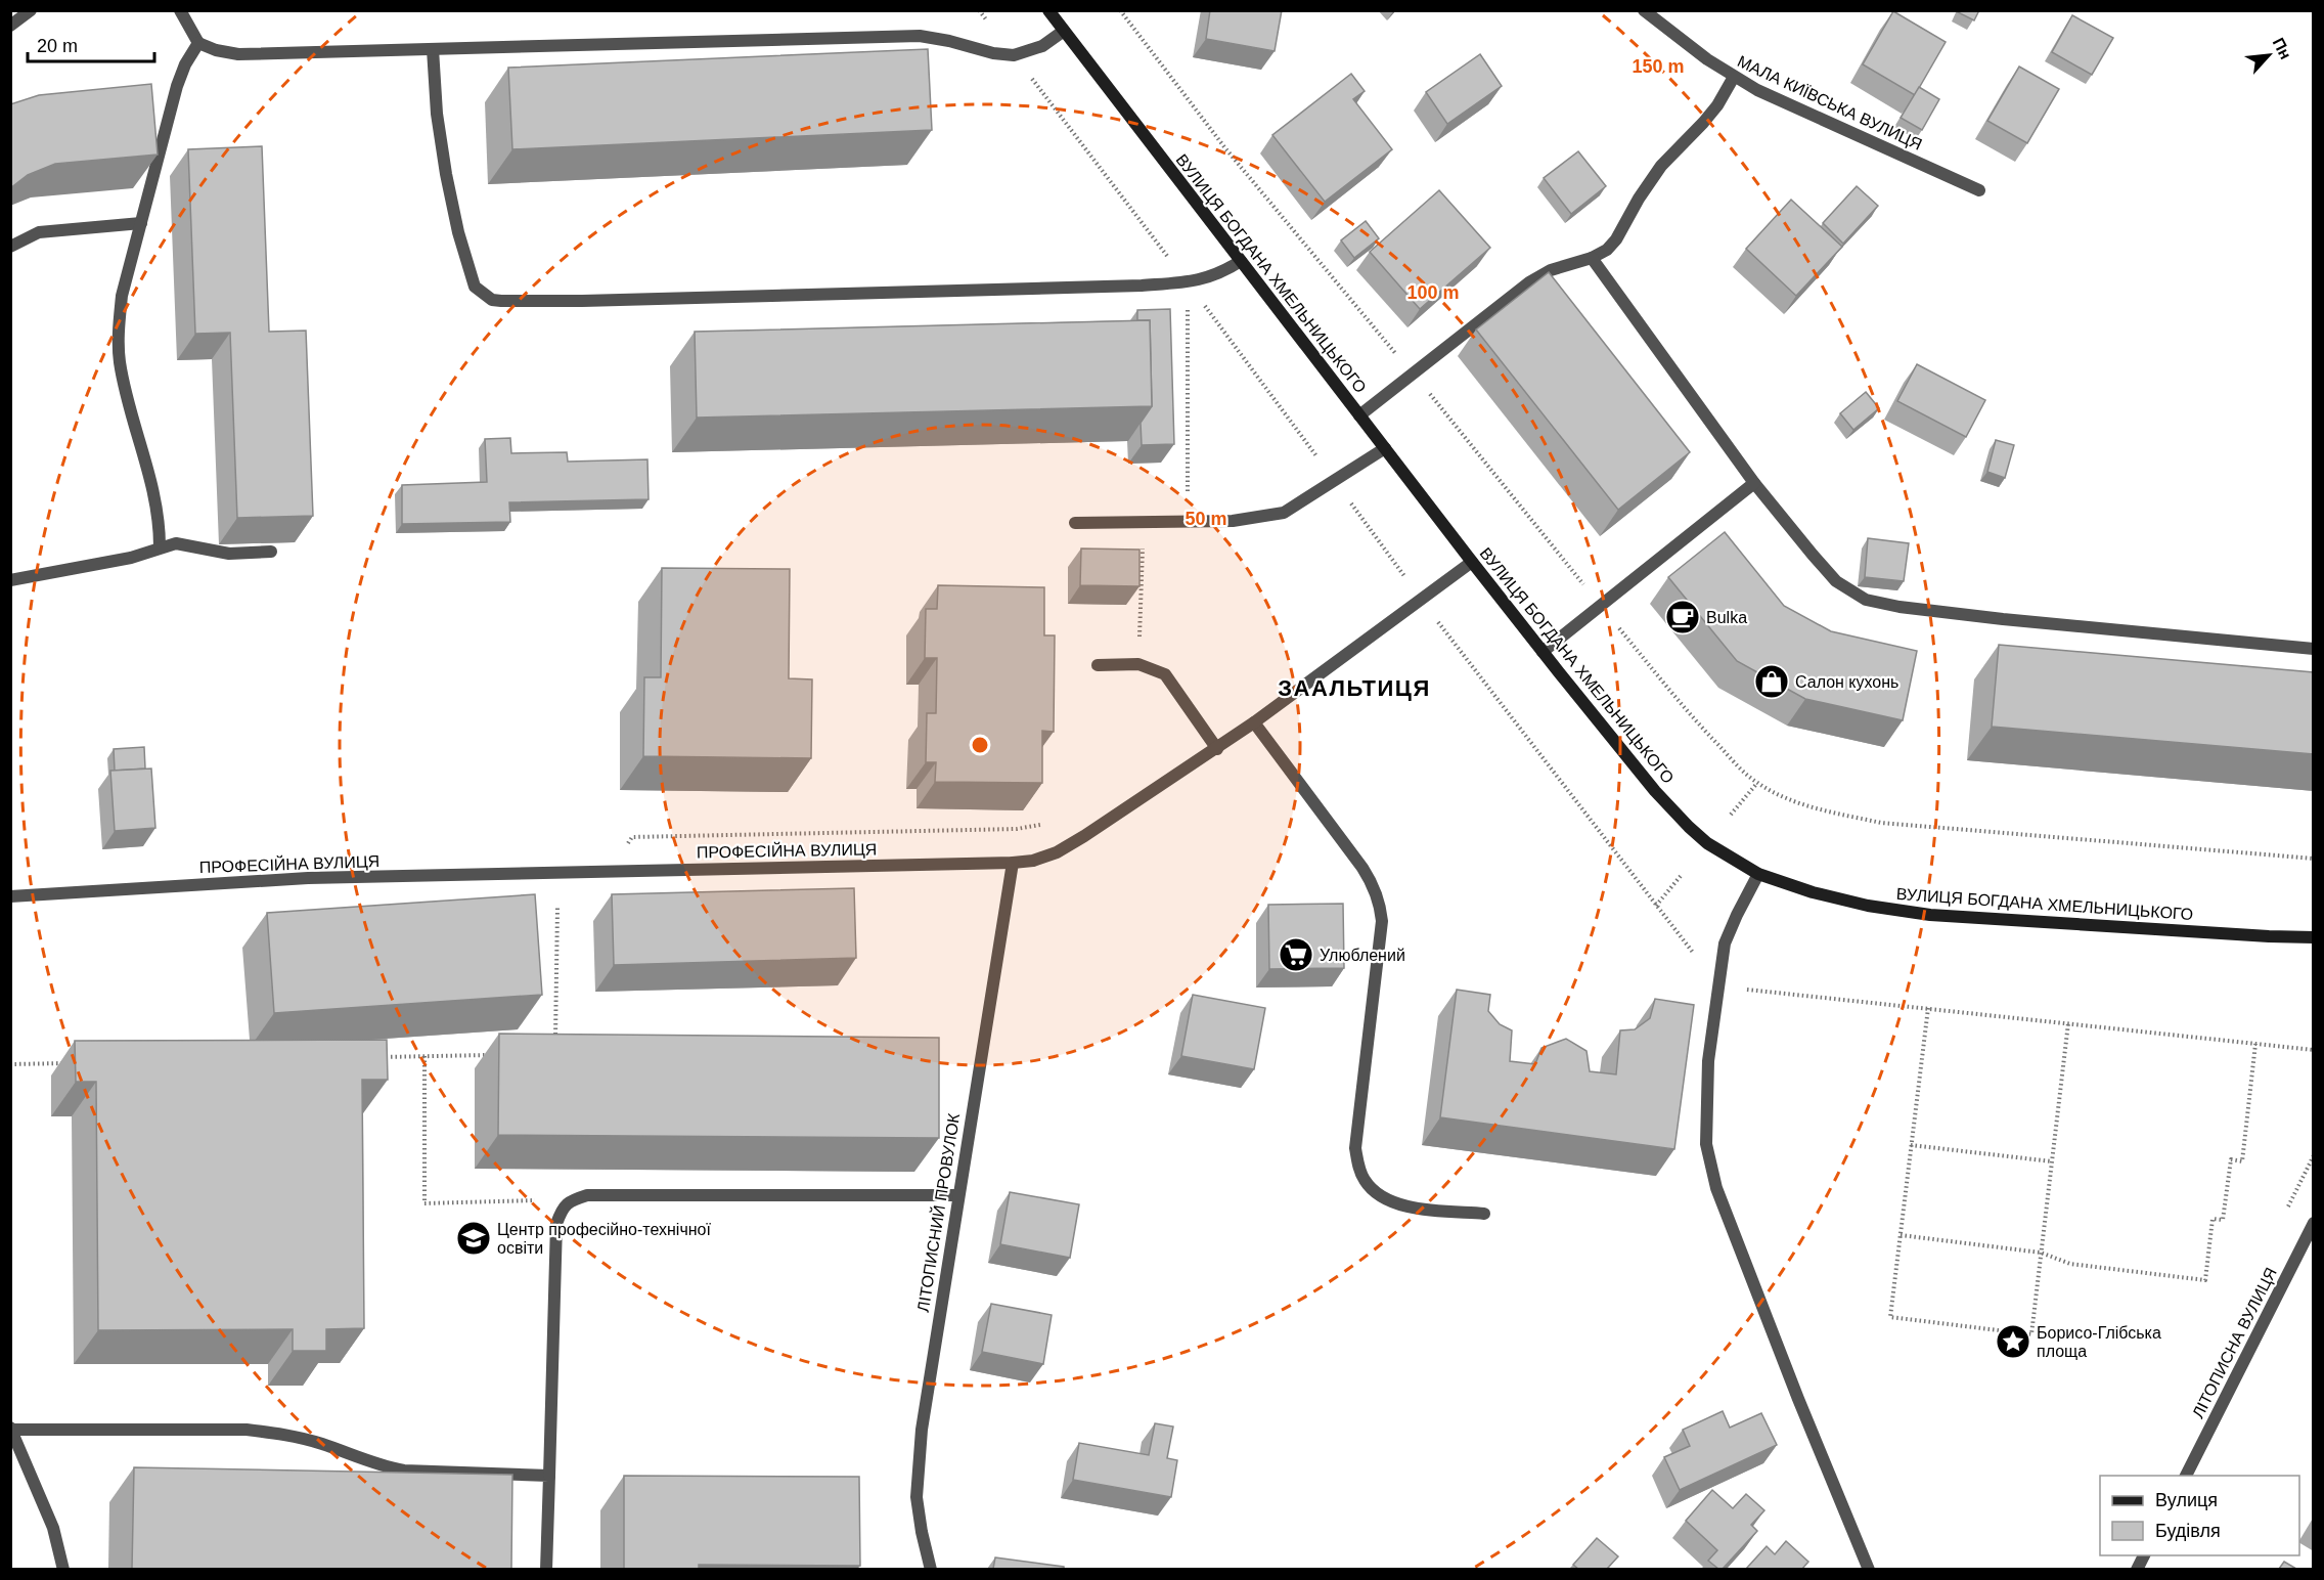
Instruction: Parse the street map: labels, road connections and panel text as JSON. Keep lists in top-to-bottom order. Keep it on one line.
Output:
{"streets":{"main road":["ВУЛИЦЯ БОГДАНА ХМЕЛЬНИЦЬКОГО"],"street":["МАЛА КИЇВСЬКА ВУЛИЦЯ","ПРОФЕСІЙНА ВУЛИЦЯ","ЛІТОПИСНИЙ ПРОВУЛОК","ЛІТОПИСНА ВУЛИЦЯ"]},"crossings":[["ВУЛИЦЯ БОГДАНА ХМЕЛЬНИЦЬКОГО","ПРОФЕСІЙНА ВУЛИЦЯ"],["ПРОФЕСІЙНА ВУЛИЦЯ","ЛІТОПИСНИЙ ПРОВУЛОК"]],"districts":["ЗААЛЬТИЦЯ"],"places":{"cafe":["Bulka"],"shop":["Салон кухонь"],"supermarket":["Улюблений"],"school or university":["Центр професійно-технічної освіти"],"place":["Борисо-Глібська площа"]},"legend":["Вулиця","Будівля"],"scale_bar":"20 m","north":"top right","rings":["150 m","100 m","50 m"]}
